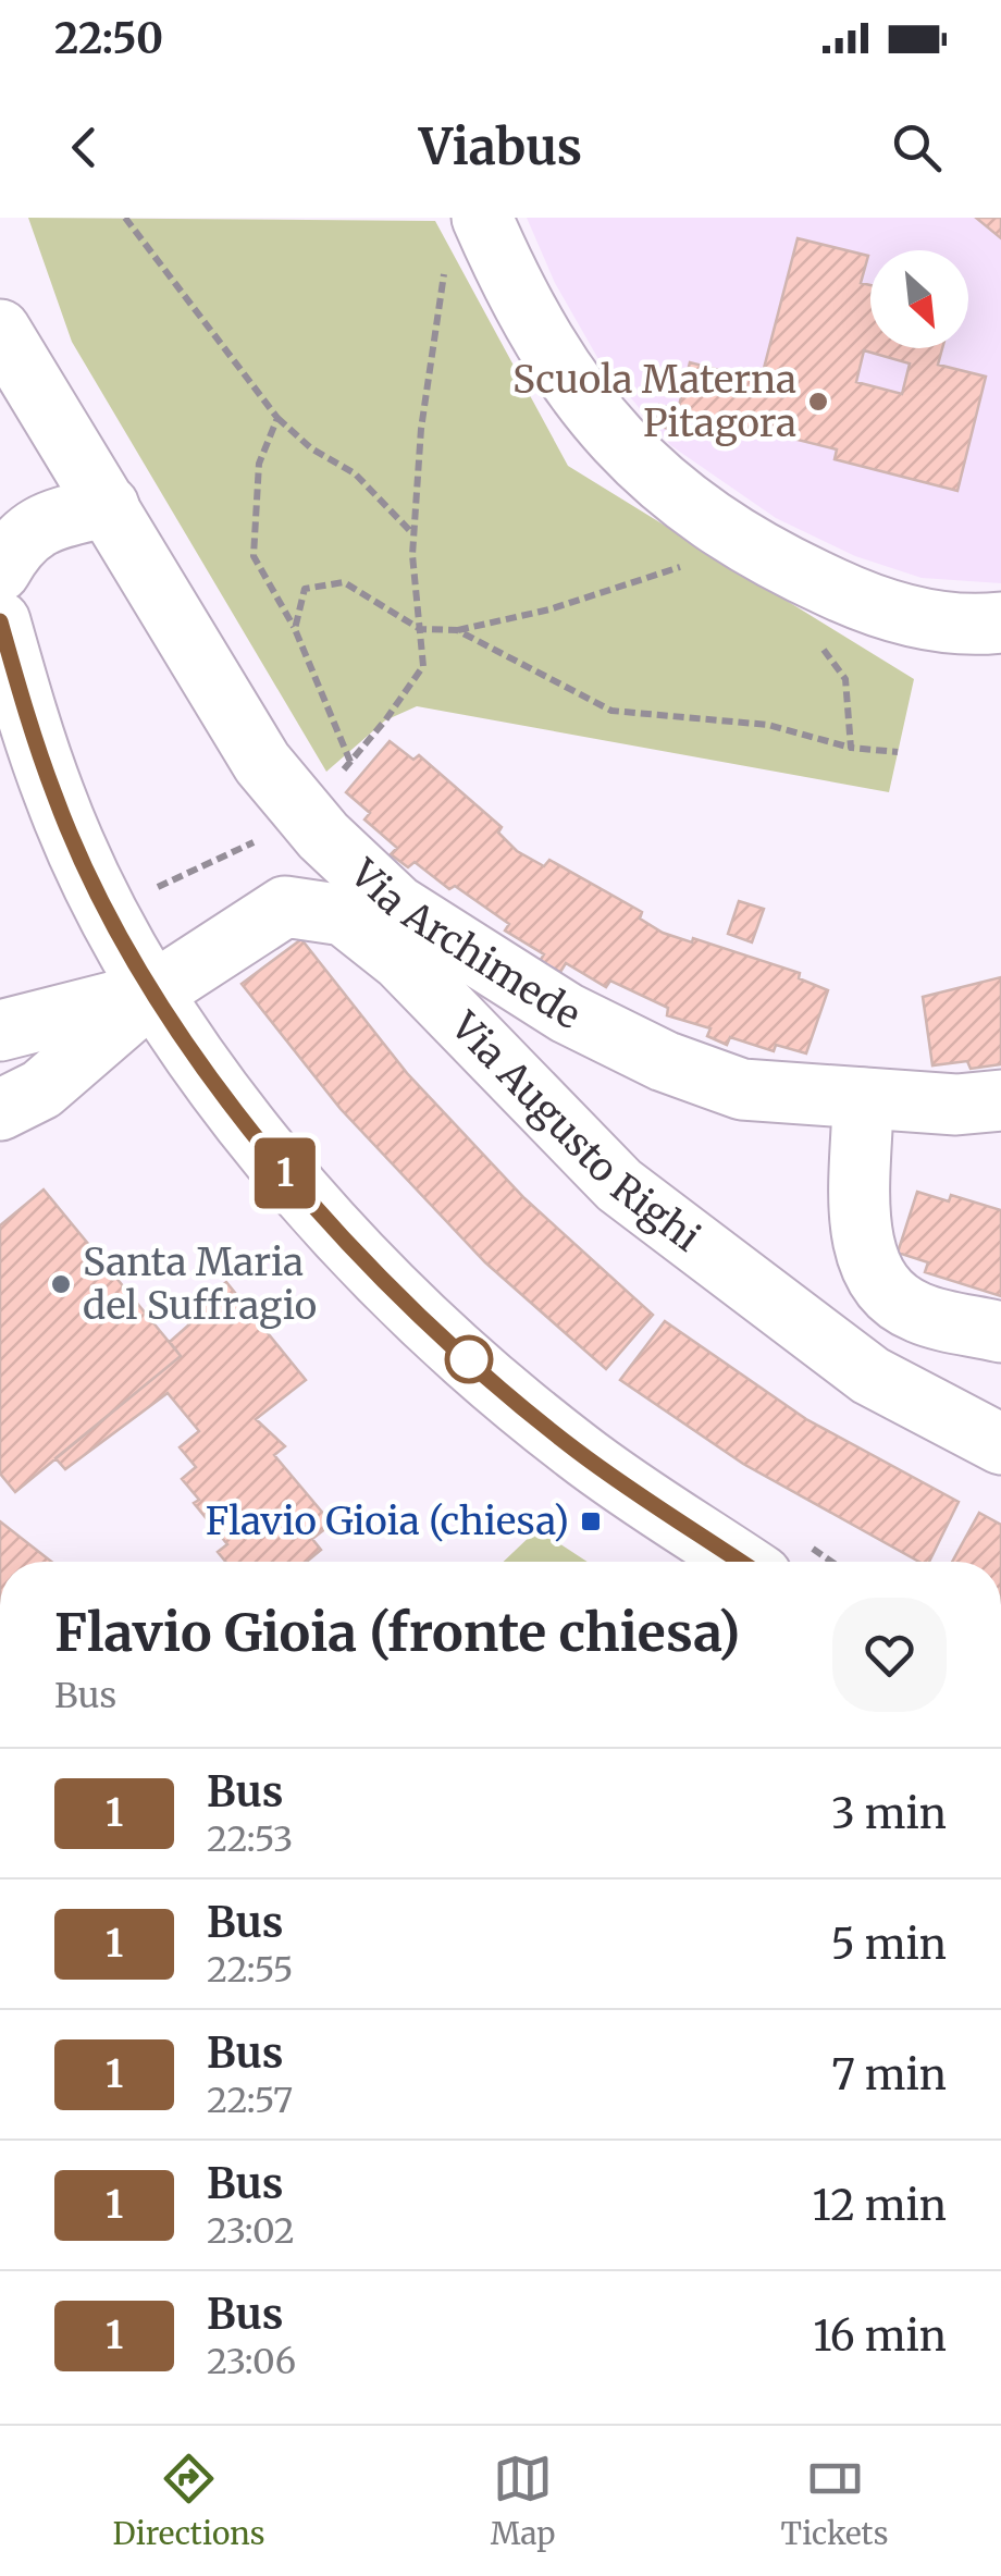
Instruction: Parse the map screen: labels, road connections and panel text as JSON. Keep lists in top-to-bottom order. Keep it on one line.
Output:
{"streets":{"street":["Via Archimede","Via Augusto Righi"]},"places":{"other":["Scuola Materna Pitagora","Santa Maria del Suffragio"],"transit":["Flavio Gioia (chiesa)"]},"lines":["bus line 1"],"north":"bottom right","page":{"status":"22:50","header":"Viabus","on_map":"1","heading":["Flavio Gioia (fronte chiesa)","Bus"],"list":[{"mark":"1","name":"Bus","note":"22:53","value":"3 min"},{"mark":"1","name":"Bus","note":"22:55","value":"5 min"},{"mark":"1","name":"Bus","note":"22:57","value":"7 min"},{"mark":"1","name":"Bus","note":"23:02","value":"12 min"},{"mark":"1","name":"Bus","note":"23:06","value":"16 min"}],"tabs":["Directions","Map","Tickets"]}}
